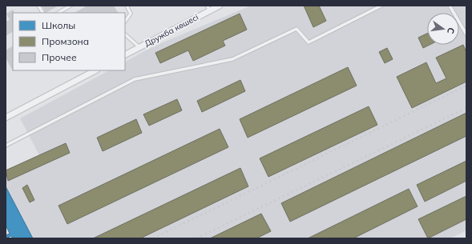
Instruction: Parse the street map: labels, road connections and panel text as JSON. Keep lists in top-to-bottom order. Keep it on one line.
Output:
{"streets":{"street":["Дружба көшесі"]},"legend":["Школы","Промзона","Прочее"],"north":"right"}
